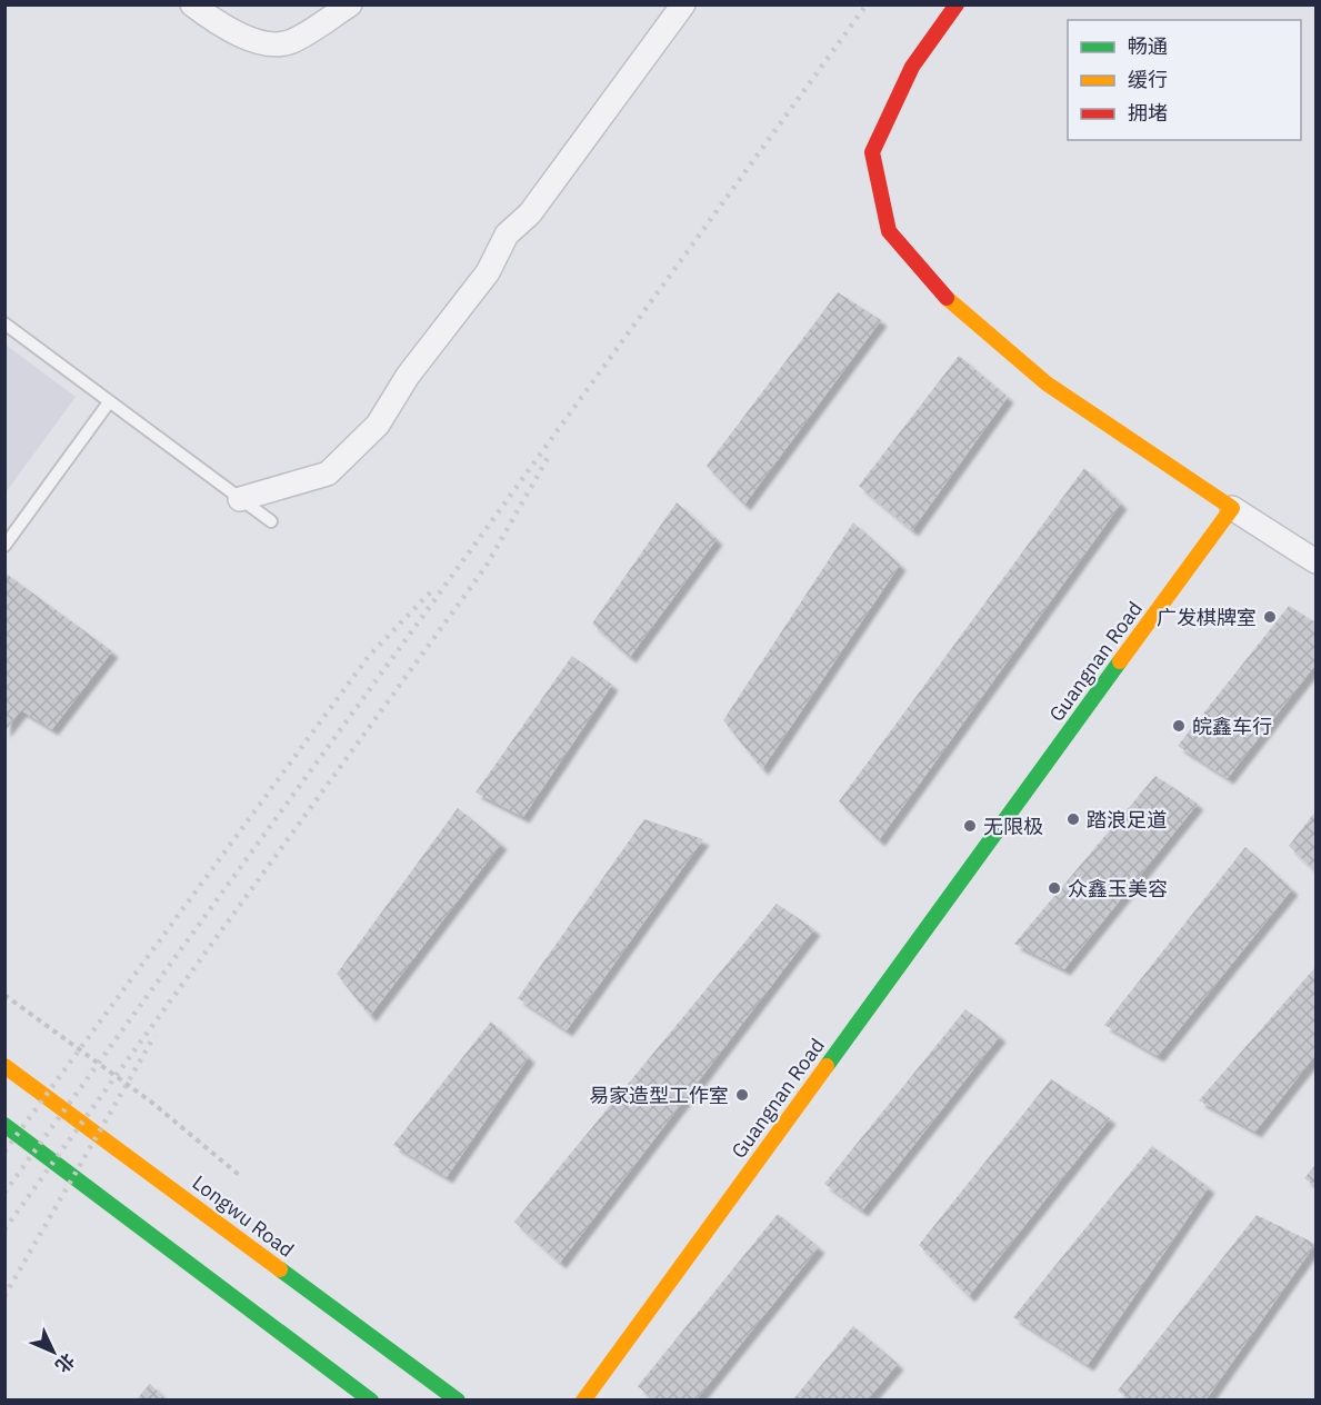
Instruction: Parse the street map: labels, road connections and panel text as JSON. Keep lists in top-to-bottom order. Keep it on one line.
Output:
{"streets":{"street":["Guangnan Road","Longwu Road"]},"places":["广发棋牌室","皖鑫车行","踏浪足道","无限极","众鑫玉美容","易家造型工作室"],"legend":["畅通","缓行","拥堵"],"north":"bottom right"}
